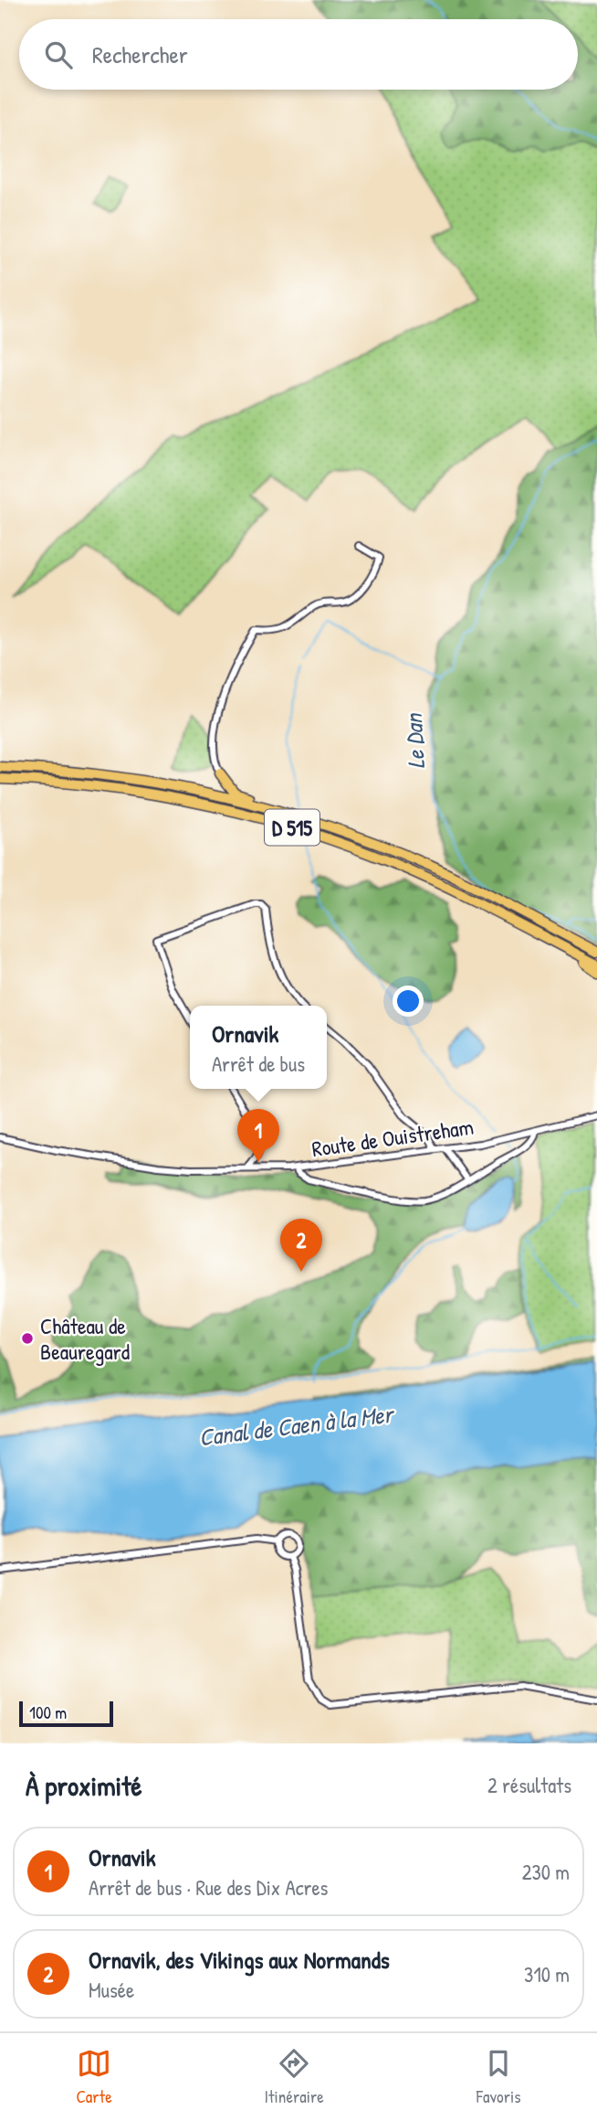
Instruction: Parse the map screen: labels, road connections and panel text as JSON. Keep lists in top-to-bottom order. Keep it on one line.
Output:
{"streets":{"highway":["D 515"],"street":["Route de Ouistreham"]},"water":["Le Dan","Canal de Caen à la Mer"],"places":["Château de Beauregard"],"scale_bar":"100 m","page":{"search":"Rechercher","popup":["Ornavik","Arrêt de bus"],"pins":["1","2"],"scale":"100 m","heading":["À proximité","2 résultats"],"list":[{"mark":"1","name":"Ornavik","note":"Arrêt de bus · Rue des Dix Acres","value":"230 m"},{"mark":"2","name":"Ornavik, des Vikings aux Normands","note":"Musée","value":"310 m"}],"nav":["Carte","Itinéraire","Favoris"]}}
